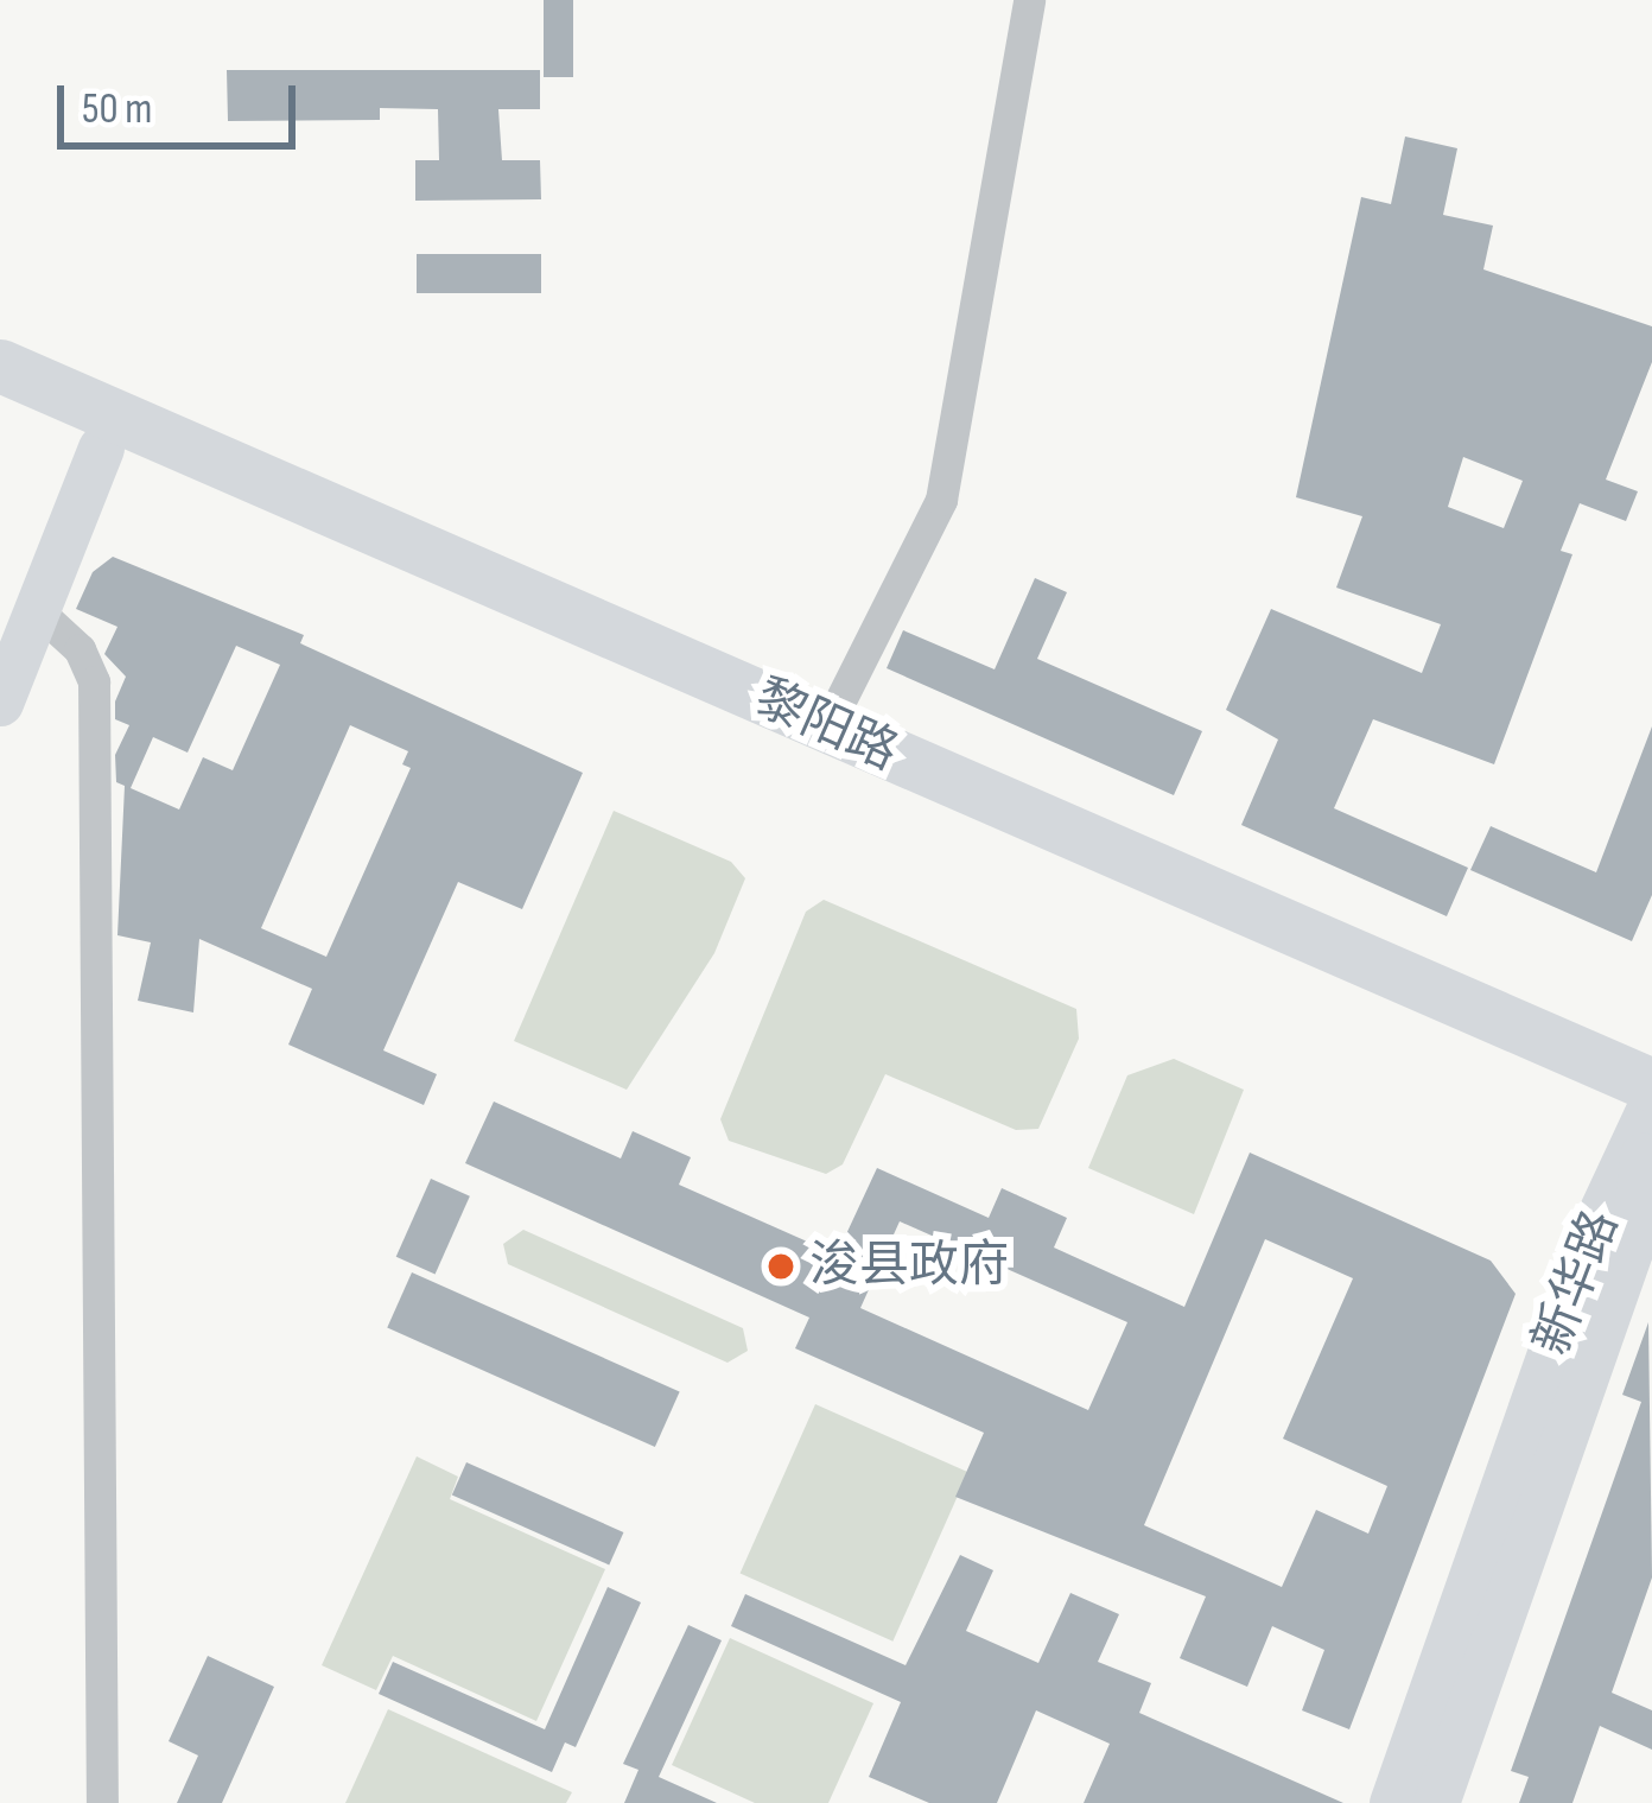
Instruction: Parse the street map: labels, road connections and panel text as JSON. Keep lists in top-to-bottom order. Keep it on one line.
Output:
{"streets":{"main road":["黎阳路","新华路"]},"crossings":[["黎阳路","新华路"]],"places":["浚县政府"],"scale_bar":"50 m"}
